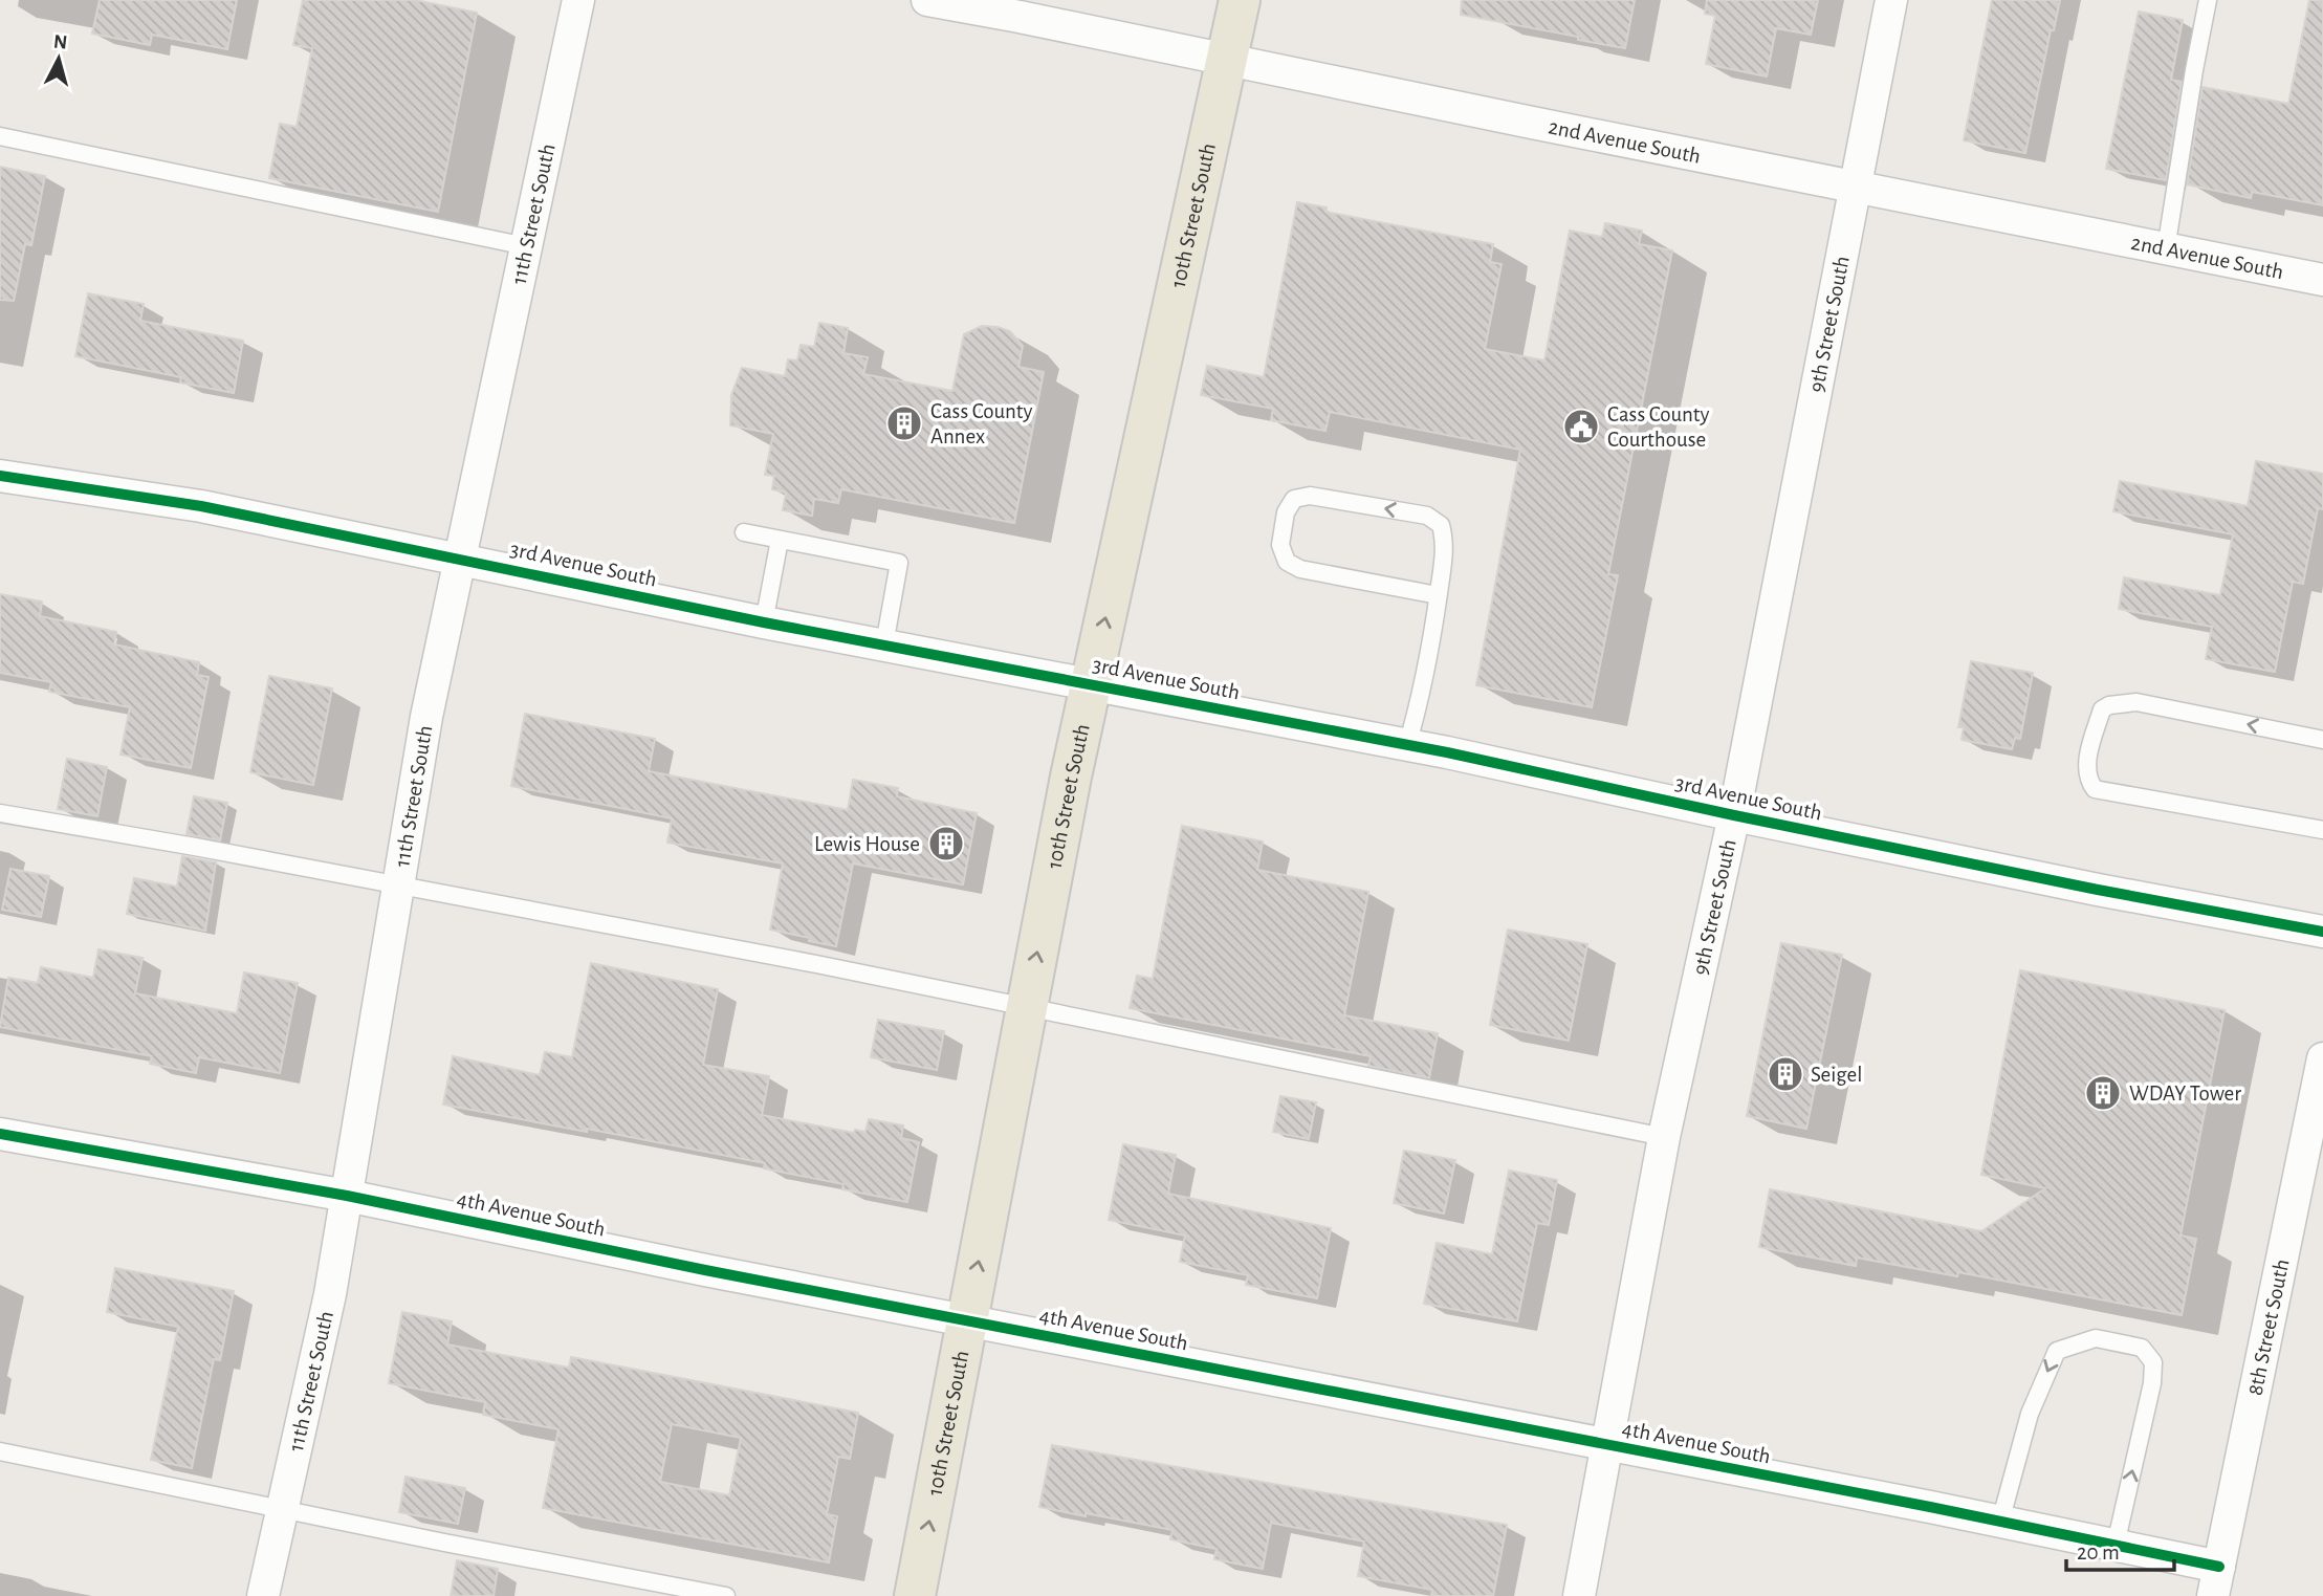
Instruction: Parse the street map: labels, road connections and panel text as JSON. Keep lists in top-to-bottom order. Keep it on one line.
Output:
{"streets":{"main road":["10th Street South"],"street":["2nd Avenue South","11th Street South","9th Street South","3rd Avenue South","4th Avenue South","8th Street South"]},"crossings":[["2nd Avenue South","10th Street South"],["2nd Avenue South","9th Street South"],["11th Street South","3rd Avenue South"],["11th Street South","4th Avenue South"],["10th Street South","3rd Avenue South"],["10th Street South","4th Avenue South"],["9th Street South","3rd Avenue South"],["9th Street South","4th Avenue South"],["4th Avenue South","8th Street South"]],"one_way":["10th Street South"],"places":{"building":["Cass County Annex","Lewis House","Seigel","WDAY Tower"],"public building":["Cass County Courthouse"]},"scale_bar":"20 m","north":"top"}
